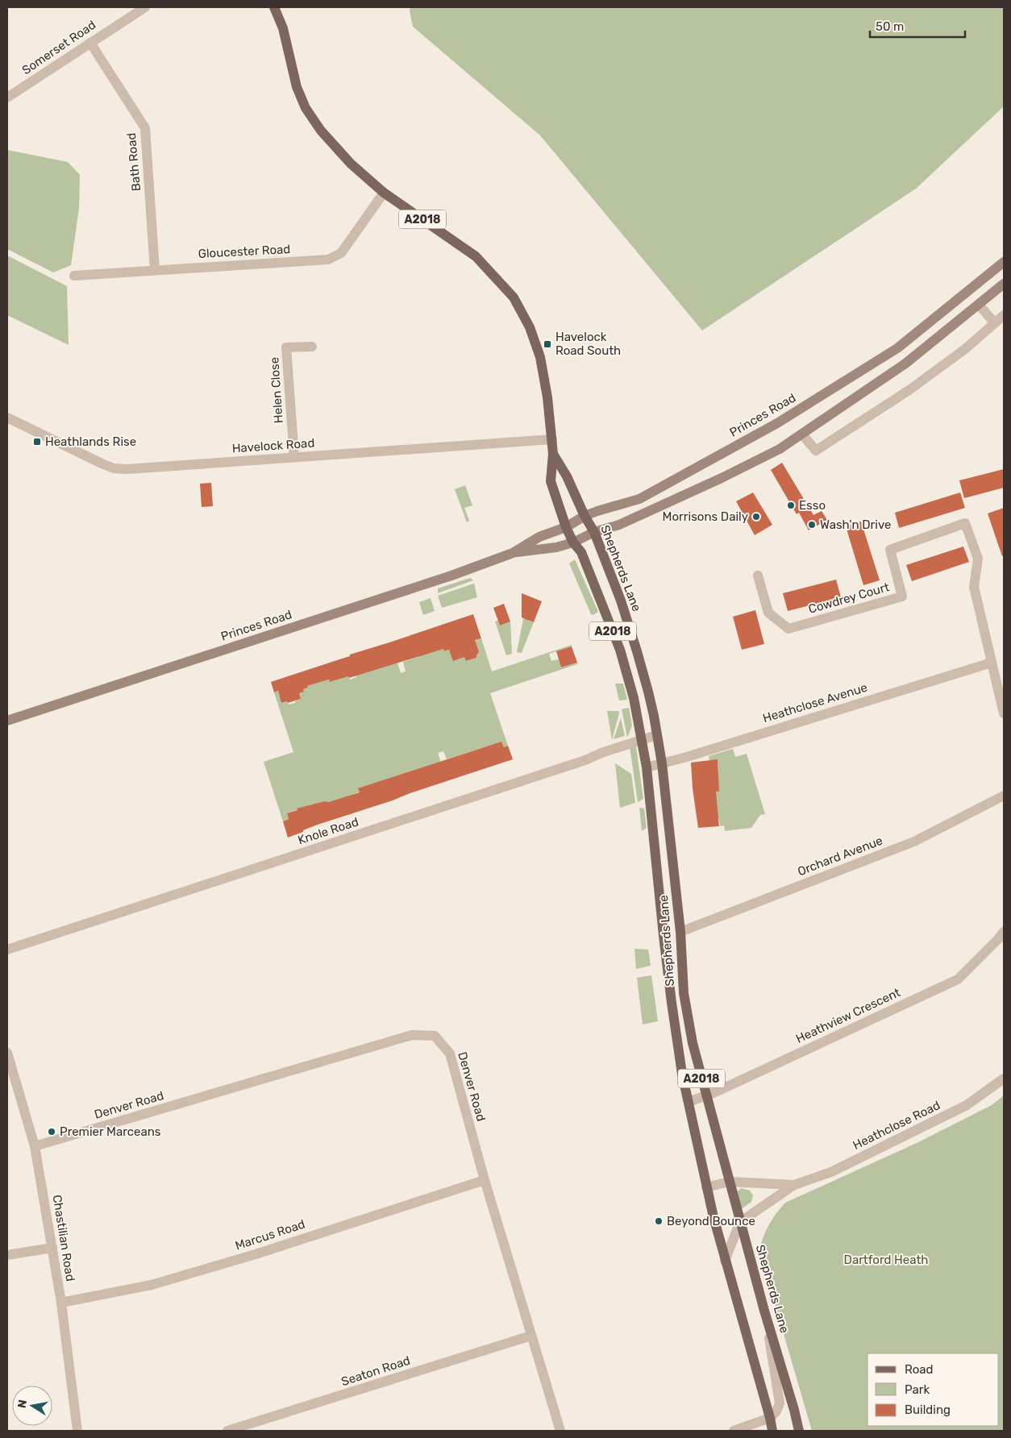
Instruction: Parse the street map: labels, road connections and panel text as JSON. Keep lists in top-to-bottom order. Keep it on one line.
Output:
{"streets":{"main road":["A2018","Princes Road","Shepherds Lane"],"street":["Somerset Road","Bath Road","Gloucester Road","Helen Close","Havelock Road","Cowdrey Court","Heathclose Avenue","Knole Road","Orchard Avenue","Heathview Crescent","Denver Road","Heathclose Road","Marcus Road","Chastilian Road","Seaton Road"]},"crossings":[["Somerset Road","Bath Road"],["Bath Road","Gloucester Road"],["Gloucester Road","Shepherds Lane"],["Helen Close","Havelock Road"],["Princes Road","Shepherds Lane"],["Havelock Road","Shepherds Lane"],["Shepherds Lane","Heathclose Avenue"],["Shepherds Lane","Knole Road"],["Shepherds Lane","Orchard Avenue"],["Shepherds Lane","Heathview Crescent"],["Shepherds Lane","Heathclose Road"],["Cowdrey Court","Heathclose Avenue"],["Denver Road","Marcus Road"],["Denver Road","Chastilian Road"],["Denver Road","Seaton Road"],["Marcus Road","Chastilian Road"]],"parks":["Dartford Heath"],"places":{"transit":["Havelock Road South","Heathlands Rise"],"other":["Esso","Morrisons Daily","Wash'n Drive","Premier Marceans","Beyond Bounce"]},"legend":["Road","Park","Building"],"scale_bar":"50 m","north":"left"}
